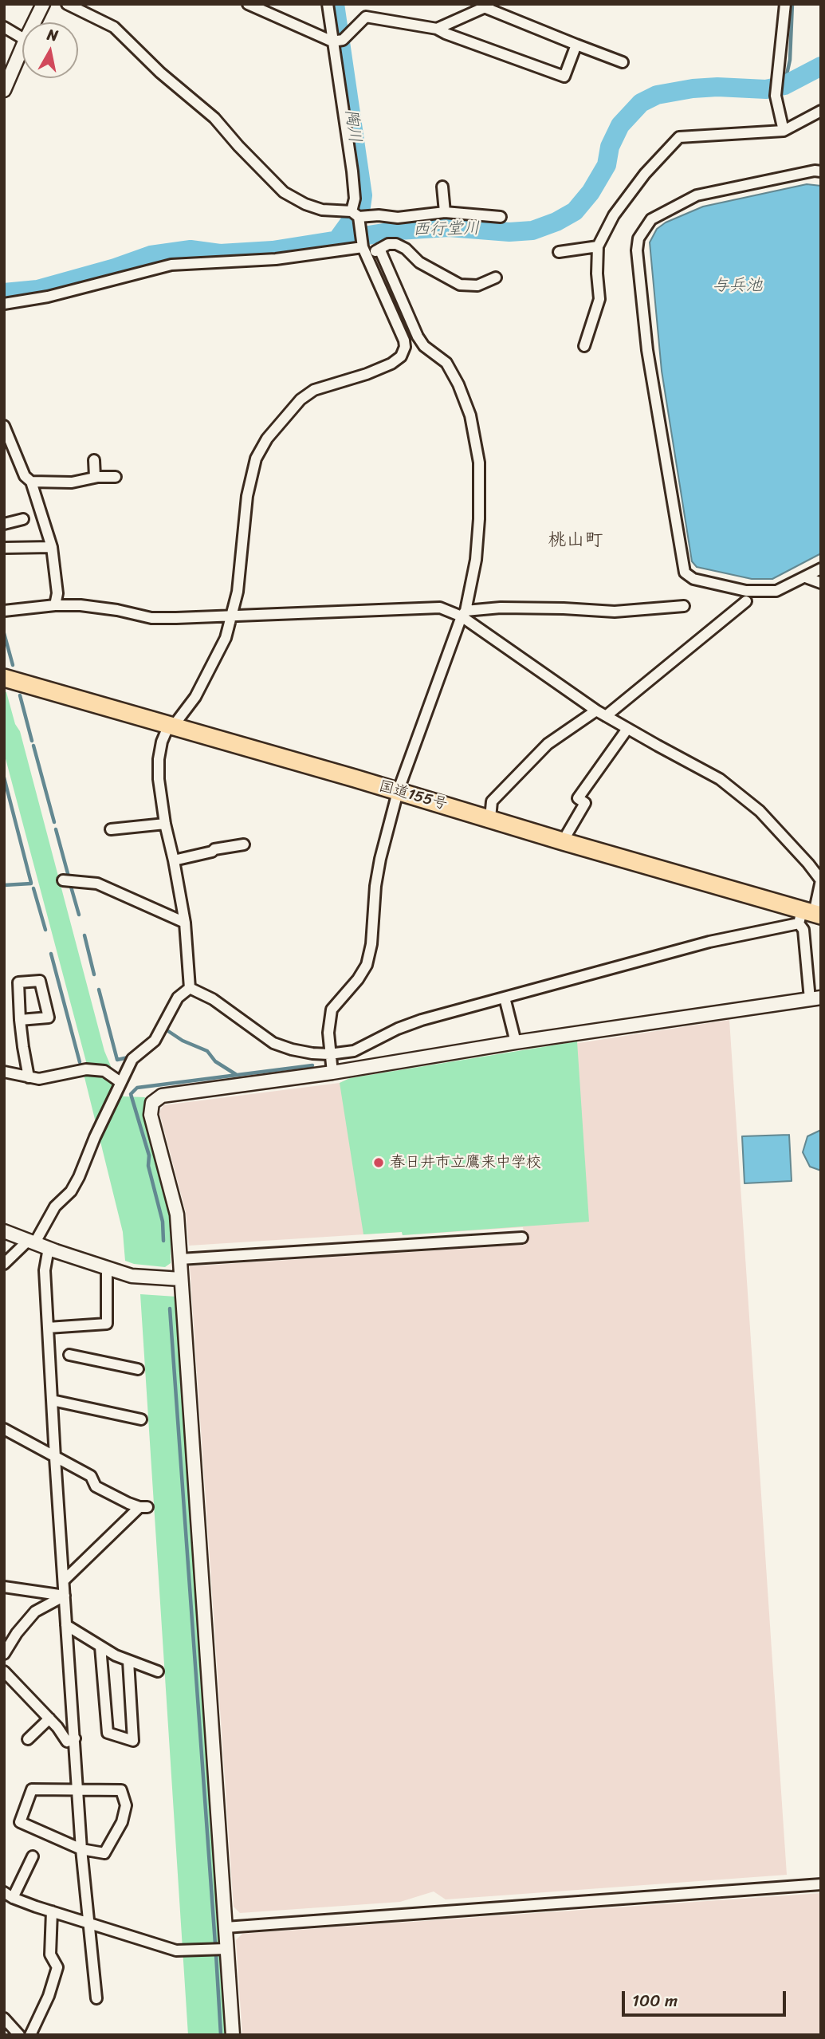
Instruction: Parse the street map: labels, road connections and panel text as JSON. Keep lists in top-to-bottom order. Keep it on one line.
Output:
{"streets":{"highway":["国道155号"]},"districts":["桃山町"],"water":["陶川","西行堂川","与兵池"],"places":["春日井市立鷹来中学校"],"scale_bar":"100 m","north":"top"}
